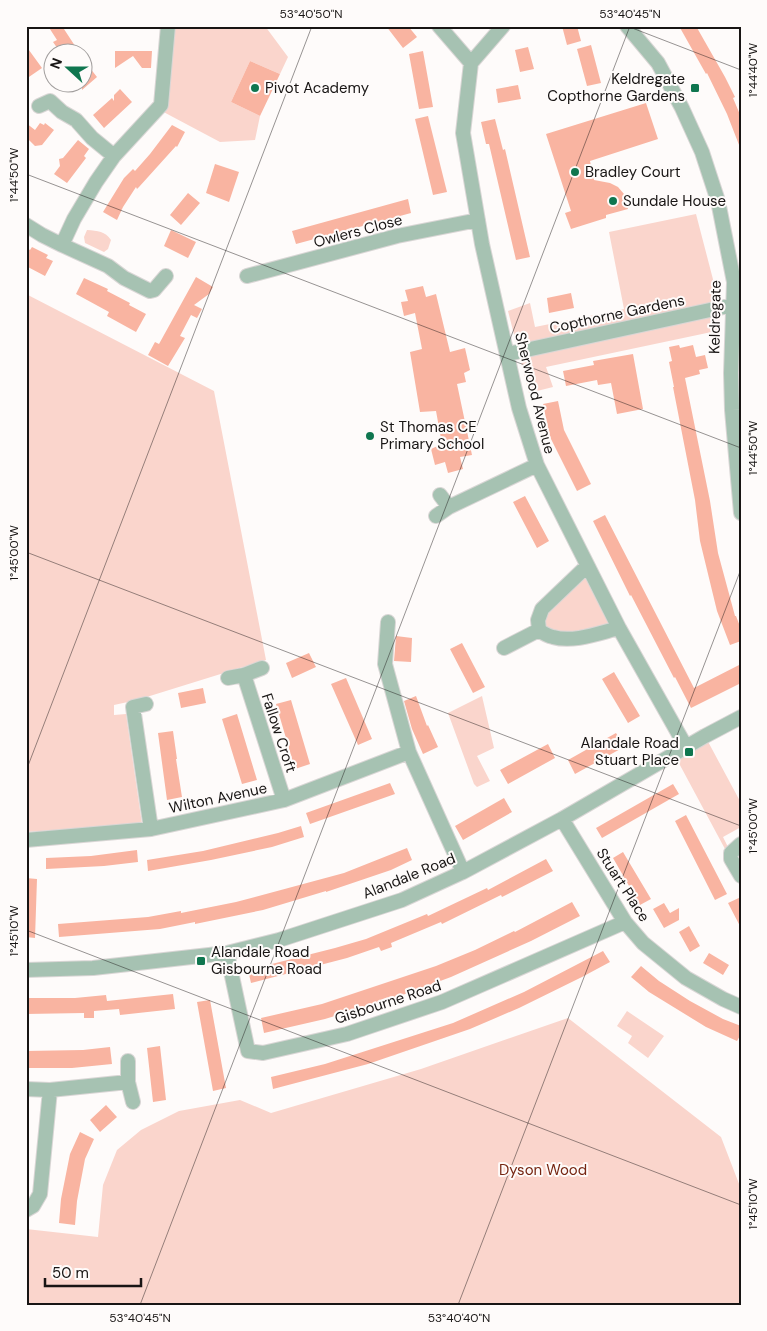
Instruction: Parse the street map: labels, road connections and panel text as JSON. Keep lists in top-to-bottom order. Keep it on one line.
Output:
{"streets":{"street":["Owlers Close","Copthorne Gardens","Keldregate","Sherwood Avenue","Fallow Croft","Wilton Avenue","Alandale Road","Stuart Place","Gisbourne Road"]},"crossings":[["Owlers Close","Sherwood Avenue"],["Copthorne Gardens","Keldregate"],["Copthorne Gardens","Sherwood Avenue"],["Sherwood Avenue","Alandale Road"],["Fallow Croft","Wilton Avenue"],["Alandale Road","Stuart Place"],["Alandale Road","Gisbourne Road"],["Stuart Place","Gisbourne Road"]],"parks":["Dyson Wood"],"places":{"other":["Pivot Academy","Bradley Court","Sundale House","St Thomas CE Primary School"],"transit":["Keldregate Copthorne Gardens","Alandale Road Stuart Place","Alandale Road Gisbourne Road"]},"scale_bar":"50 m","north":"left","coordinates":["53°40'50\"N","53°40'45\"N","1°44'40\"W","1°44'50\"W","1°45'00\"W","1°45'10\"W","53°40'40\"N"]}
